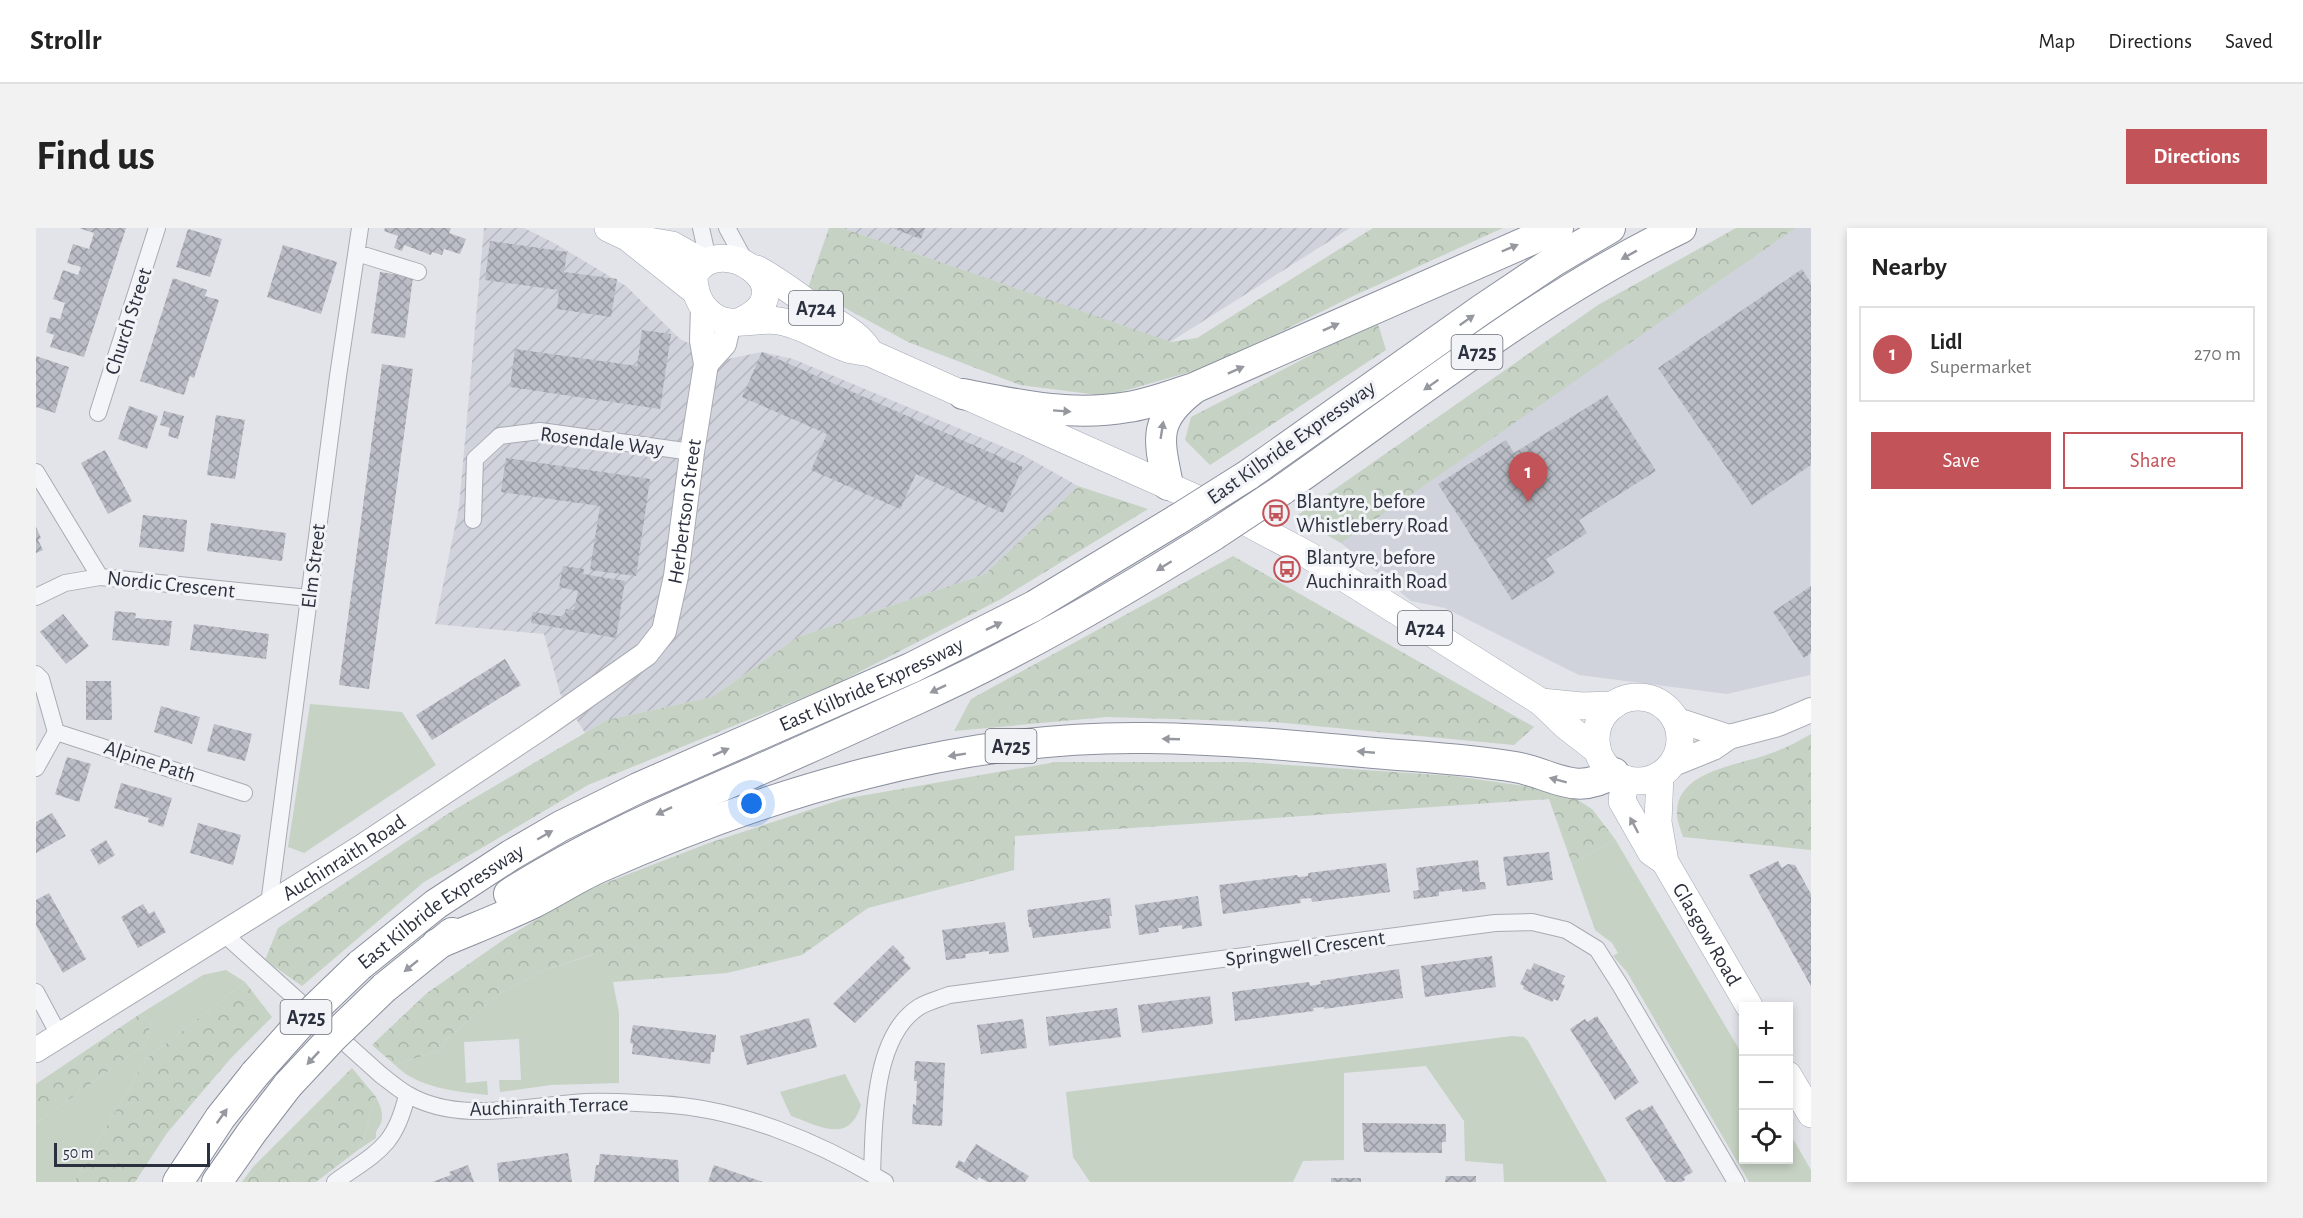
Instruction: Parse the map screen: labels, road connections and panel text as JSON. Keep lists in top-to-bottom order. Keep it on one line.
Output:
{"streets":{"highway":["A725","East Kilbride Expressway"],"main road":["A724","Glasgow Road"],"street":["Church Street","Rosendale Way","Herbertson Street","Elm Street","Nordic Crescent","Alpine Path","Auchinraith Road","Springwell Crescent","Auchinraith Terrace"]},"crossings":[["A724","A725"],["A724","Herbertson Street"],["A725","East Kilbride Expressway"],["Rosendale Way","Herbertson Street"],["Herbertson Street","Auchinraith Road"],["Elm Street","Nordic Crescent"],["Elm Street","Auchinraith Road"],["Auchinraith Road","Auchinraith Terrace"],["Springwell Crescent","Auchinraith Terrace"]],"places":{"bus stop":["Blantyre, before Whistleberry Road","Blantyre, before Auchinraith Road"]},"scale_bar":"50 m","page":{"header":"Strollr","nav":["Map","Directions","Saved"],"buttons":["Directions",["Save","Share"]],"title":"Find us","heading":"Nearby","list":[{"mark":"1","name":"Lidl","note":"Supermarket","value":"270 m"}],"pins":"1","map_buttons":["+","−"],"scale":"50 m"}}
